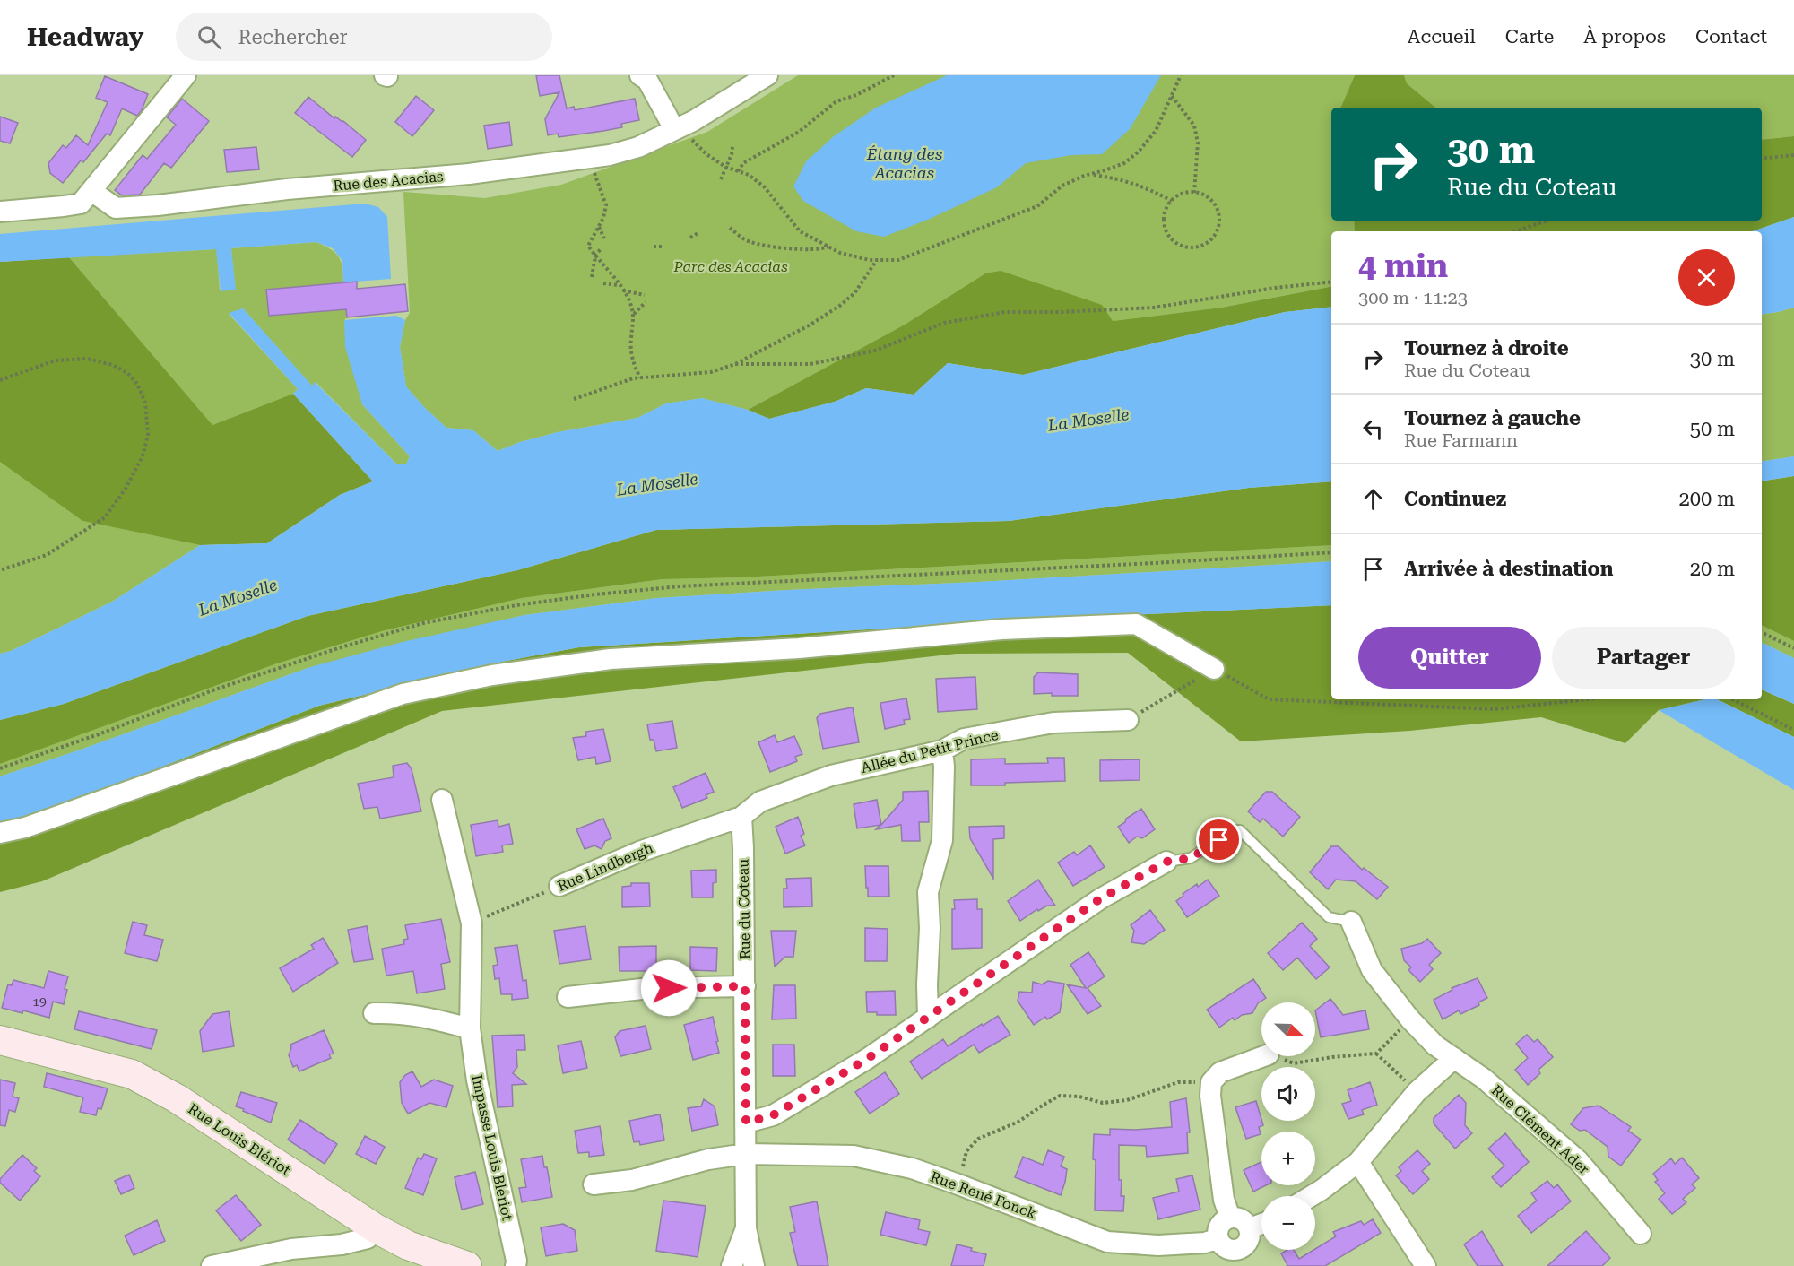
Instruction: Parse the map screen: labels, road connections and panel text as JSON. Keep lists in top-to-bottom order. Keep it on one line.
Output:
{"streets":{"street":["Rue des Acacias","Allée du Petit Prince","Rue Lindbergh","Rue du Coteau","Rue Clément Ader","Rue Louis Blériot","Impasse Louis Blériot","Rue René Fonck"]},"crossings":[["Allée du Petit Prince","Rue Lindbergh"],["Allée du Petit Prince","Rue du Coteau"],["Rue Lindbergh","Rue du Coteau"],["Rue Lindbergh","Impasse Louis Blériot"],["Rue du Coteau","Rue René Fonck"]],"water":["Étang des Acacias","La Moselle"],"parks":["Parc des Acacias"],"house_numbers":["19"],"north":"bottom right","page":{"header":"Headway","search":"Rechercher","nav":["Accueil","Carte","À propos","Contact"],"turn":["30 m","Rue du Coteau"],"heading":["4 min","300 m · 11:23"],"list":[{"name":"Tournez à droite","note":"Rue du Coteau","value":"30 m"},{"name":"Tournez à gauche","note":"Rue Farmann","value":"50 m"},{"name":"Continuez","value":"200 m"},{"name":"Arrivée à destination","value":"20 m"}],"buttons":["Quitter","Partager"],"map_buttons":["+","−"]}}
